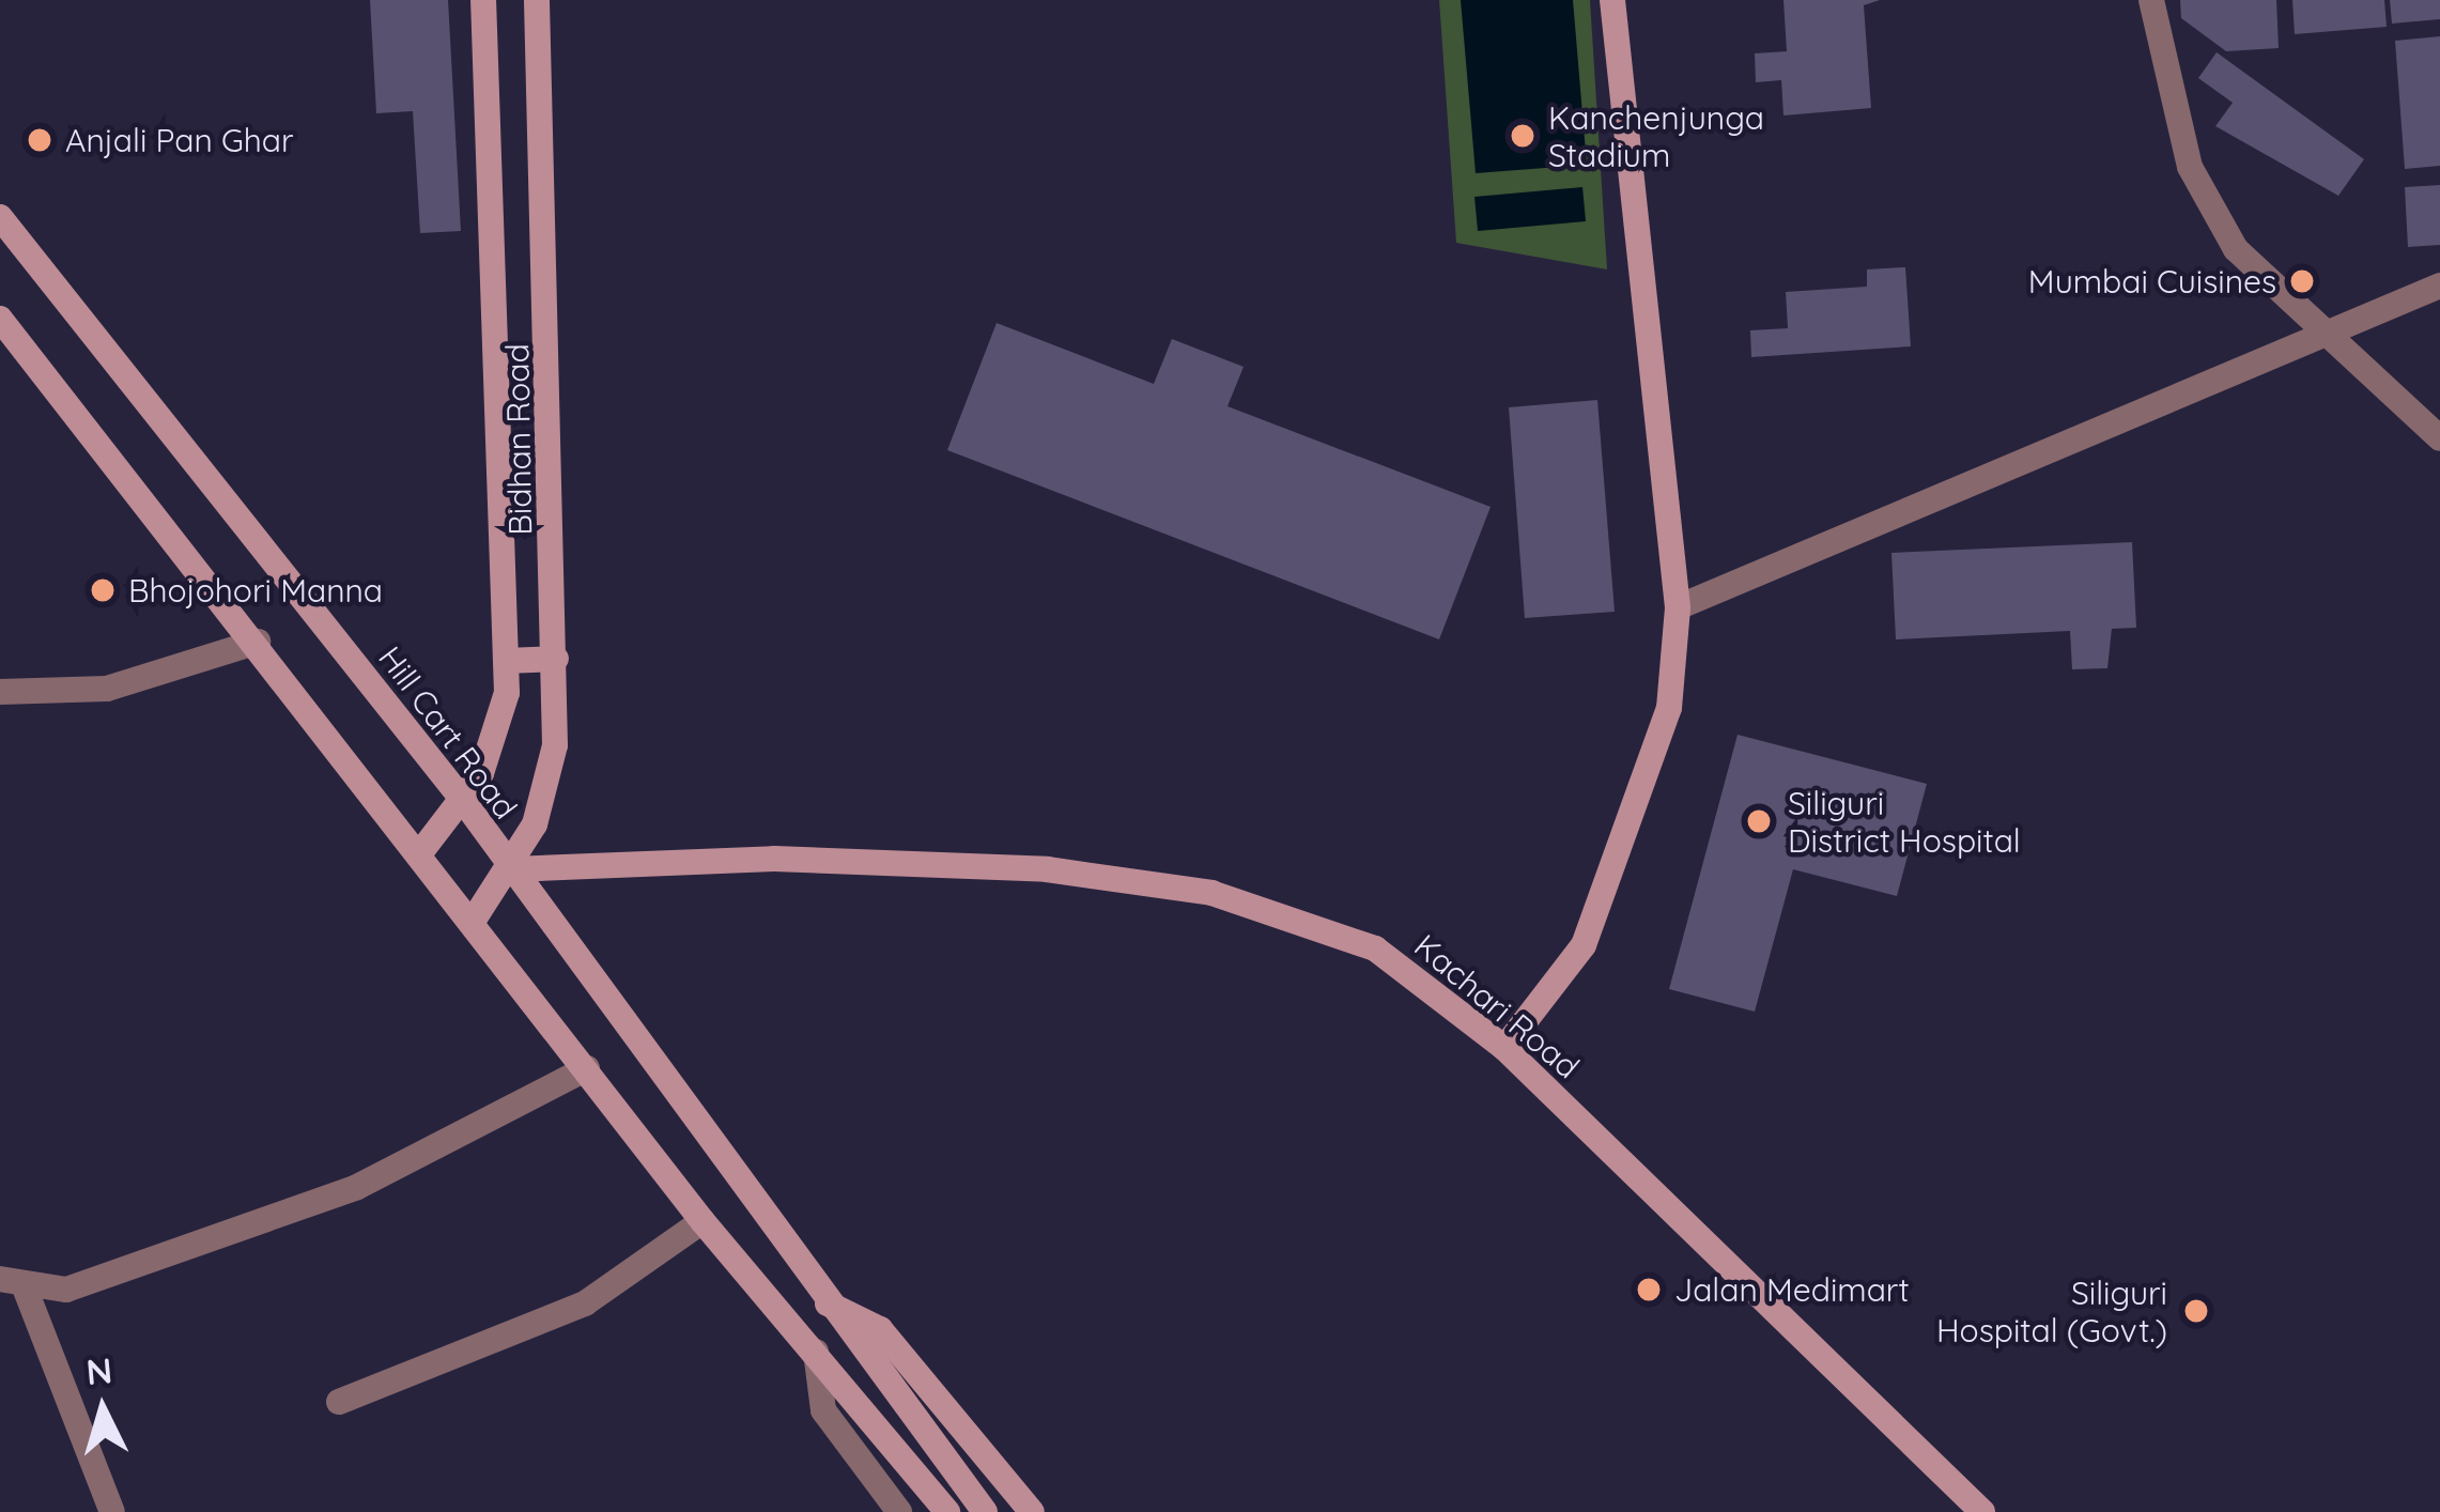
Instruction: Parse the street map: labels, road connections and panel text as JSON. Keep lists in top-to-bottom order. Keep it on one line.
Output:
{"streets":{"main road":["Bidhan Road","Hill Cart Road","Kachari Road"]},"crossings":[["Bidhan Road","Hill Cart Road"],["Bidhan Road","Kachari Road"],["Hill Cart Road","Kachari Road"]],"places":["Kanchenjunga Stadium","Anjali Pan Ghar","Mumbai Cuisines","Bhojohori Manna","Siliguri District Hospital","Jalan Medimart","Siliguri Hospital (Govt.)"],"north":"top"}
